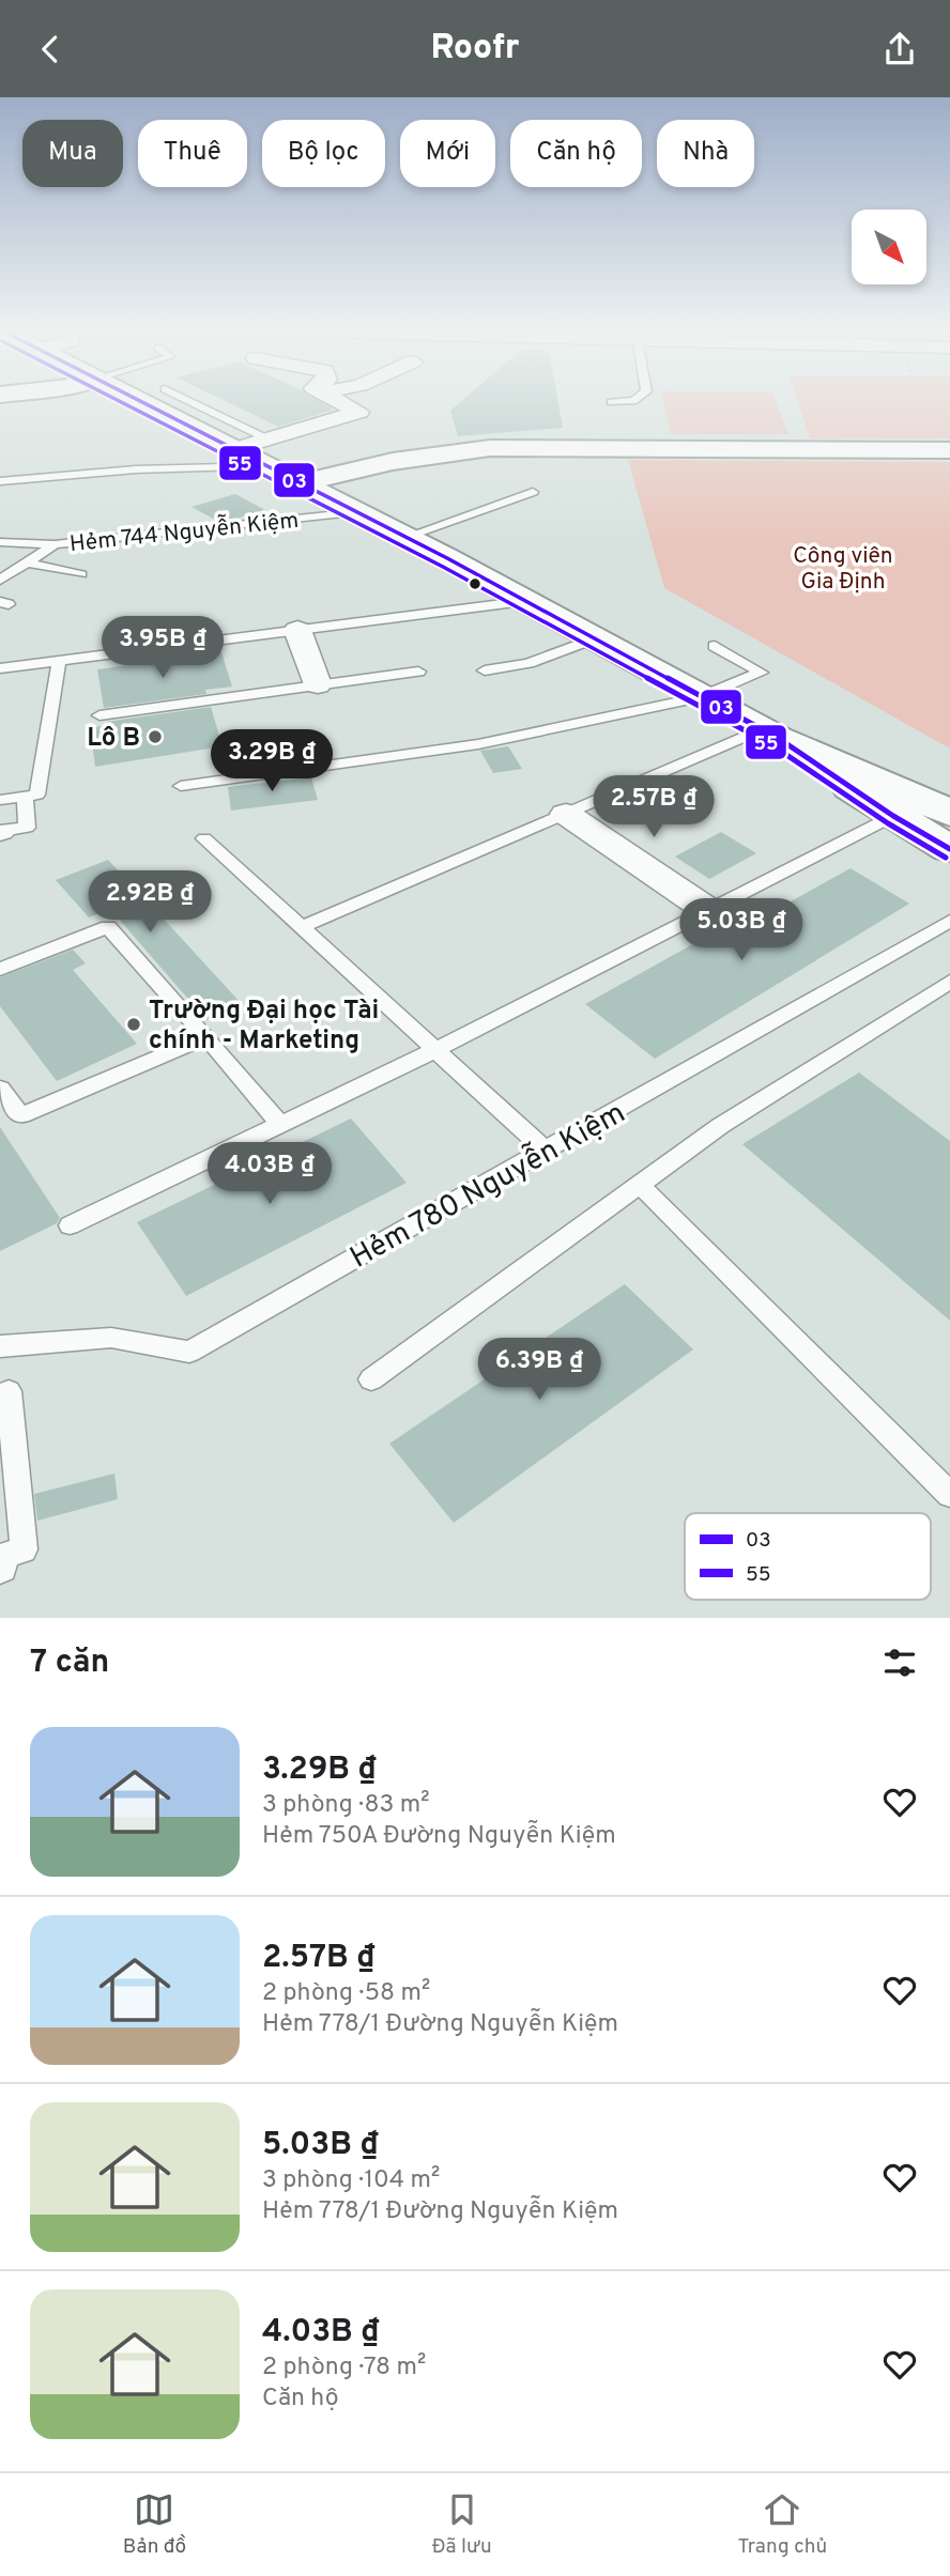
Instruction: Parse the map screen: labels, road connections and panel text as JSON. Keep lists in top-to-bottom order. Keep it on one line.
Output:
{"streets":{"lane":["Hẻm 744 Nguyễn Kiệm","Hẻm 780 Nguyễn Kiệm"]},"parks":["Công viên Gia Định"],"places":["Lô B","Trường Đại học Tài chính - Marketing"],"lines":["transit line 03","transit line 55"],"legend":["03","55"],"north":"bottom right","page":{"header":"Roofr","chip":["Mua","Thuê","Bộ lọc","Mới","Căn hộ","Nhà"],"price":["3.95B ₫","3.29B ₫","2.57B ₫","2.92B ₫","5.03B ₫","4.03B ₫","6.39B ₫"],"heading":"7 căn","list":[{"name":"3.29B ₫","note":"3 phòng · 83 m² · Hẻm 750A Đường Nguyễn Kiệm"},{"name":"2.57B ₫","note":"2 phòng · 58 m² · Hẻm 778/1 Đường Nguyễn Kiệm"},{"name":"5.03B ₫","note":"3 phòng · 104 m² · Hẻm 778/1 Đường Nguyễn Kiệm"},{"name":"4.03B ₫","note":"2 phòng · 78 m² · Căn hộ"}],"tabs":["Bản đồ","Đã lưu","Trang chủ"]}}
